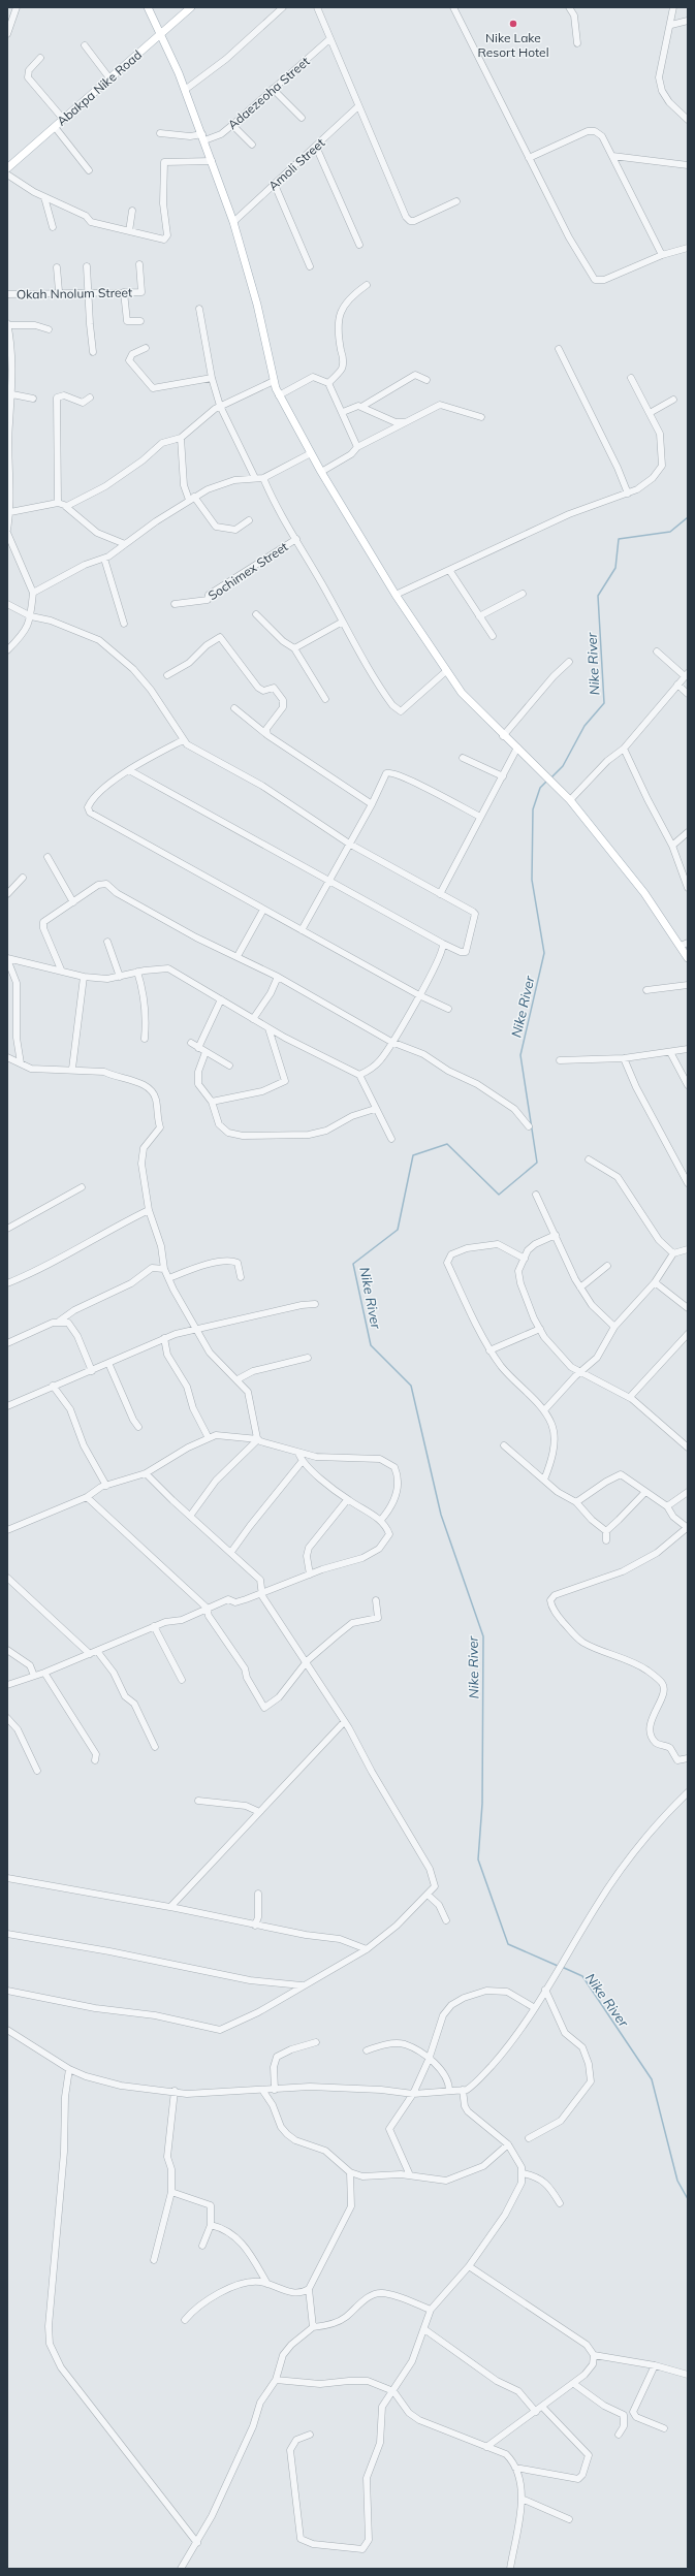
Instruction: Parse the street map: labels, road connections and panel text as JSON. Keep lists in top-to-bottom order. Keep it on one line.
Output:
{"streets":{"main road":["Abakpa Nike Road"],"street":["Adaezeoha Street","Amoli Street","Okah Nnolum Street","Sochimex Street"]},"water":["Nike River"],"places":["Nike Lake Resort Hotel"]}
